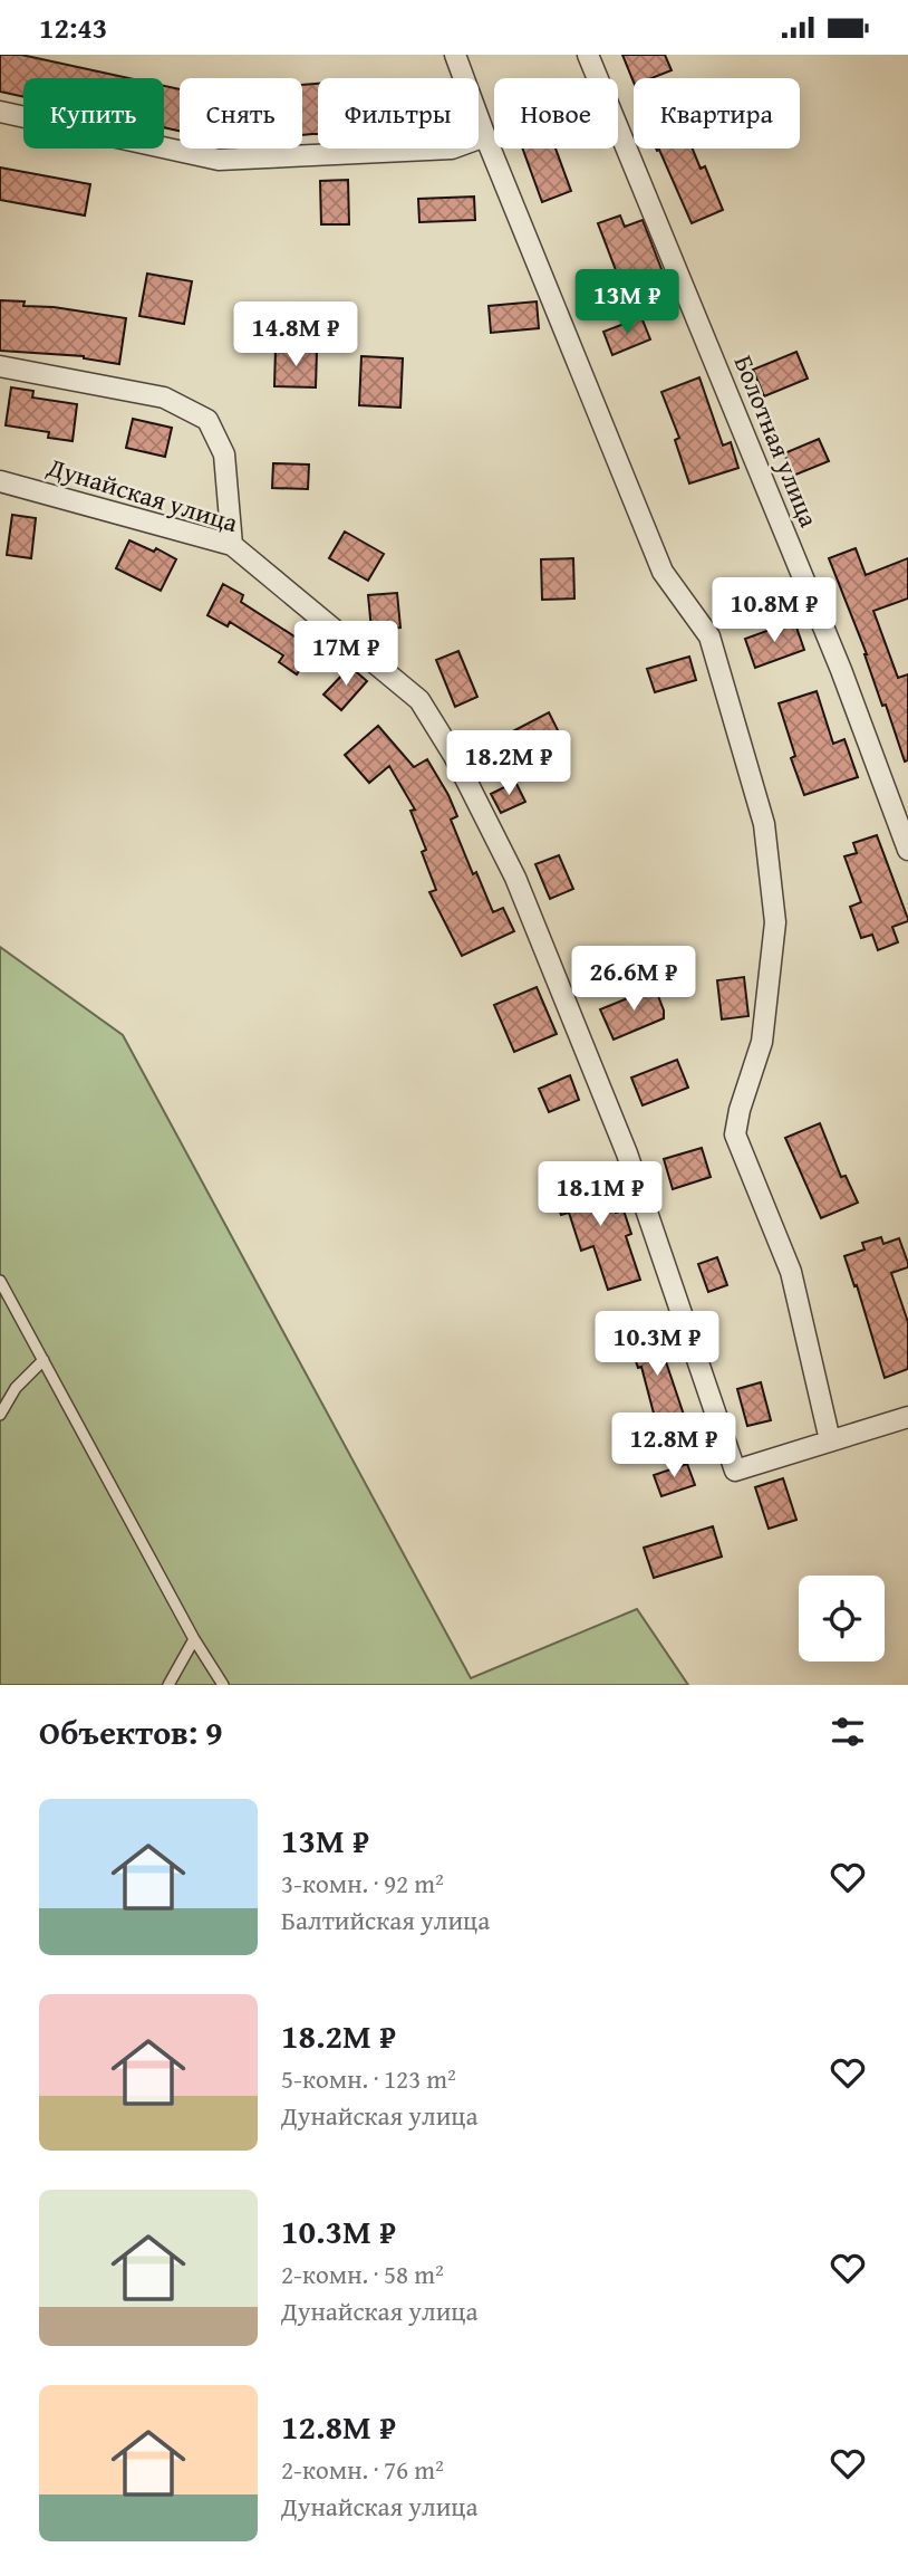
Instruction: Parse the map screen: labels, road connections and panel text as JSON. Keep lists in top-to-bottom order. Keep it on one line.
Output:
{"streets":{"street":["Болотная улица","Дунайская улица"]},"page":{"status":"12:43","chip":["Купить","Снять","Фильтры","Новое","Квартира"],"price":["13M ₽","14.8M ₽","10.8M ₽","17M ₽","18.2M ₽","26.6M ₽","18.1M ₽","10.3M ₽","12.8M ₽"],"heading":"Объектов: 9","list":[{"name":"13M ₽","note":"3-комн. · 92 m² · Балтийская улица"},{"name":"18.2M ₽","note":"5-комн. · 123 m² · Дунайская улица"},{"name":"10.3M ₽","note":"2-комн. · 58 m² · Дунайская улица"},{"name":"12.8M ₽","note":"2-комн. · 76 m² · Дунайская улица"}]}}
